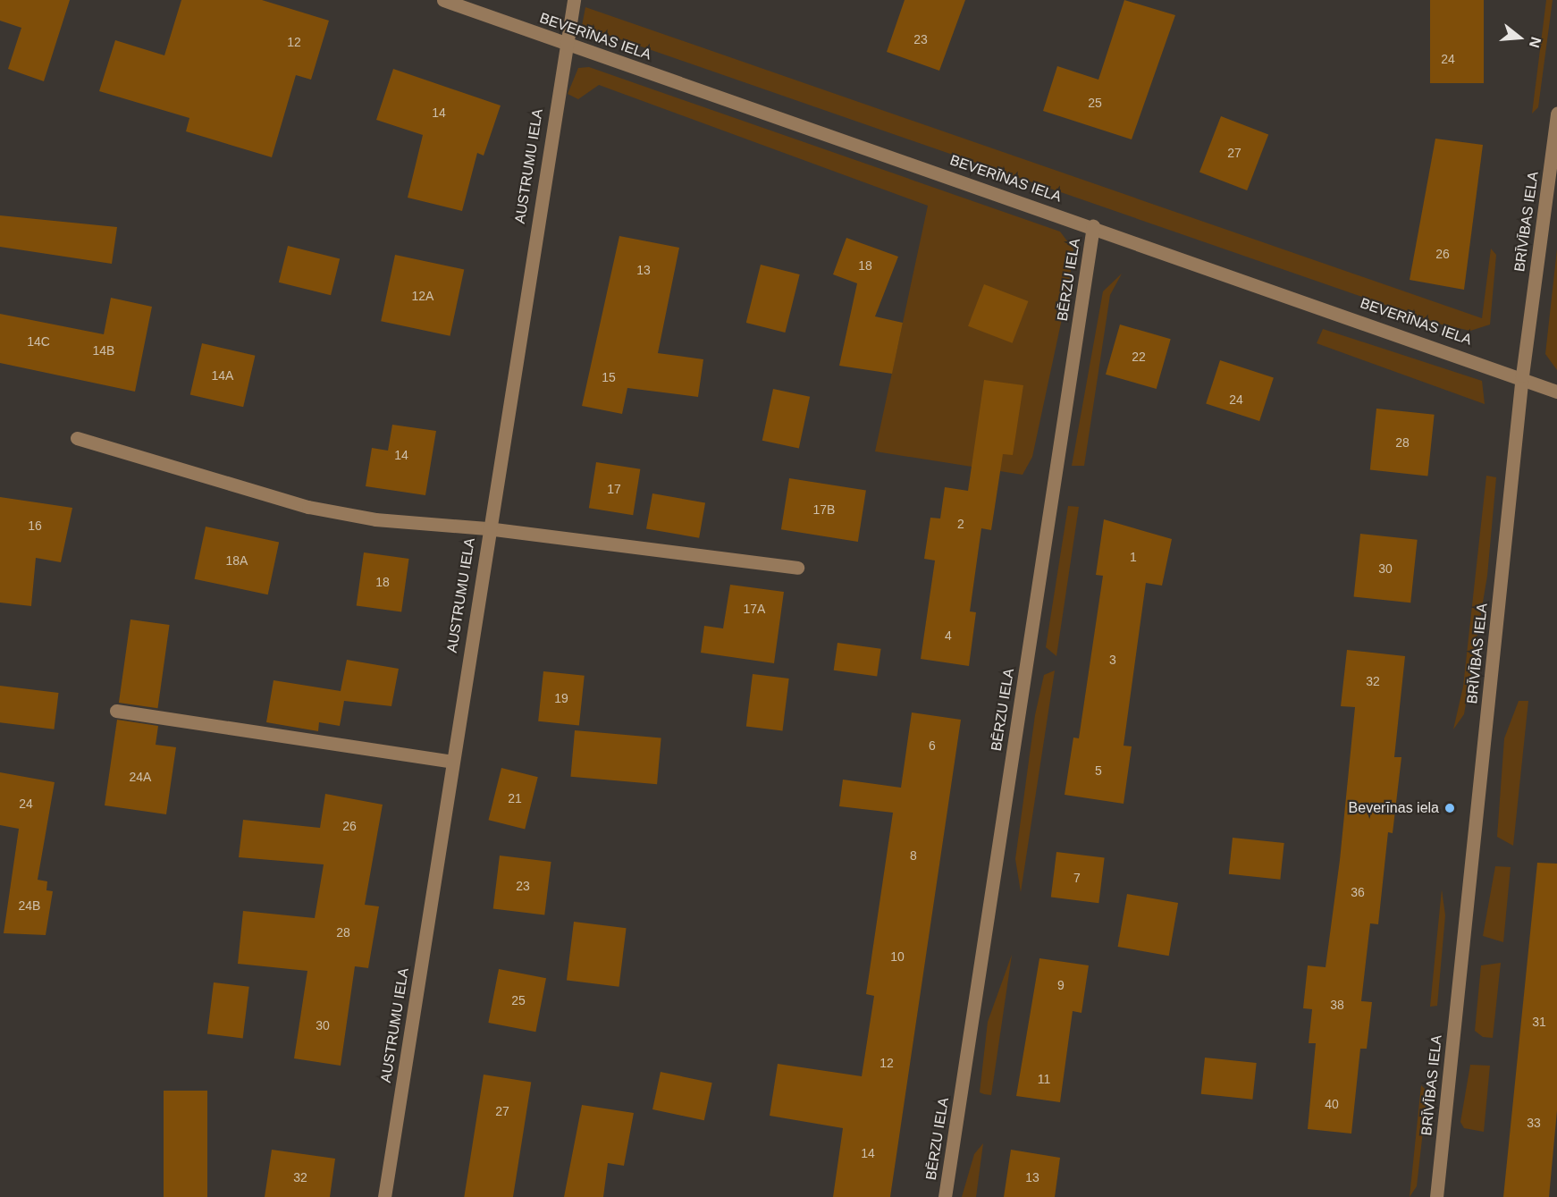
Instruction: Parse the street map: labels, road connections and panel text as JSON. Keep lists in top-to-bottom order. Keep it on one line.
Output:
{"streets":{"street":["BEVERĪNAS IELA","AUSTRUMU IELA","BRĪVĪBAS IELA","BĒRZU IELA"]},"crossings":[["BEVERĪNAS IELA","AUSTRUMU IELA"],["BEVERĪNAS IELA","BRĪVĪBAS IELA"],["BEVERĪNAS IELA","BĒRZU IELA"]],"places":["Beverīnas iela"],"house_numbers":["23","12","24","25","14","27","26","18","13","12A","14C","14B","22","14A","15","24","28","14","17","17B","2","16","1","18A","30","18","17A","4","3","32","19","6","5","24A","21","24","26","8","7","23","36","24B","28","10","9","25","38","31","30","12","11","40","27","33","14","32","13"],"north":"right"}
